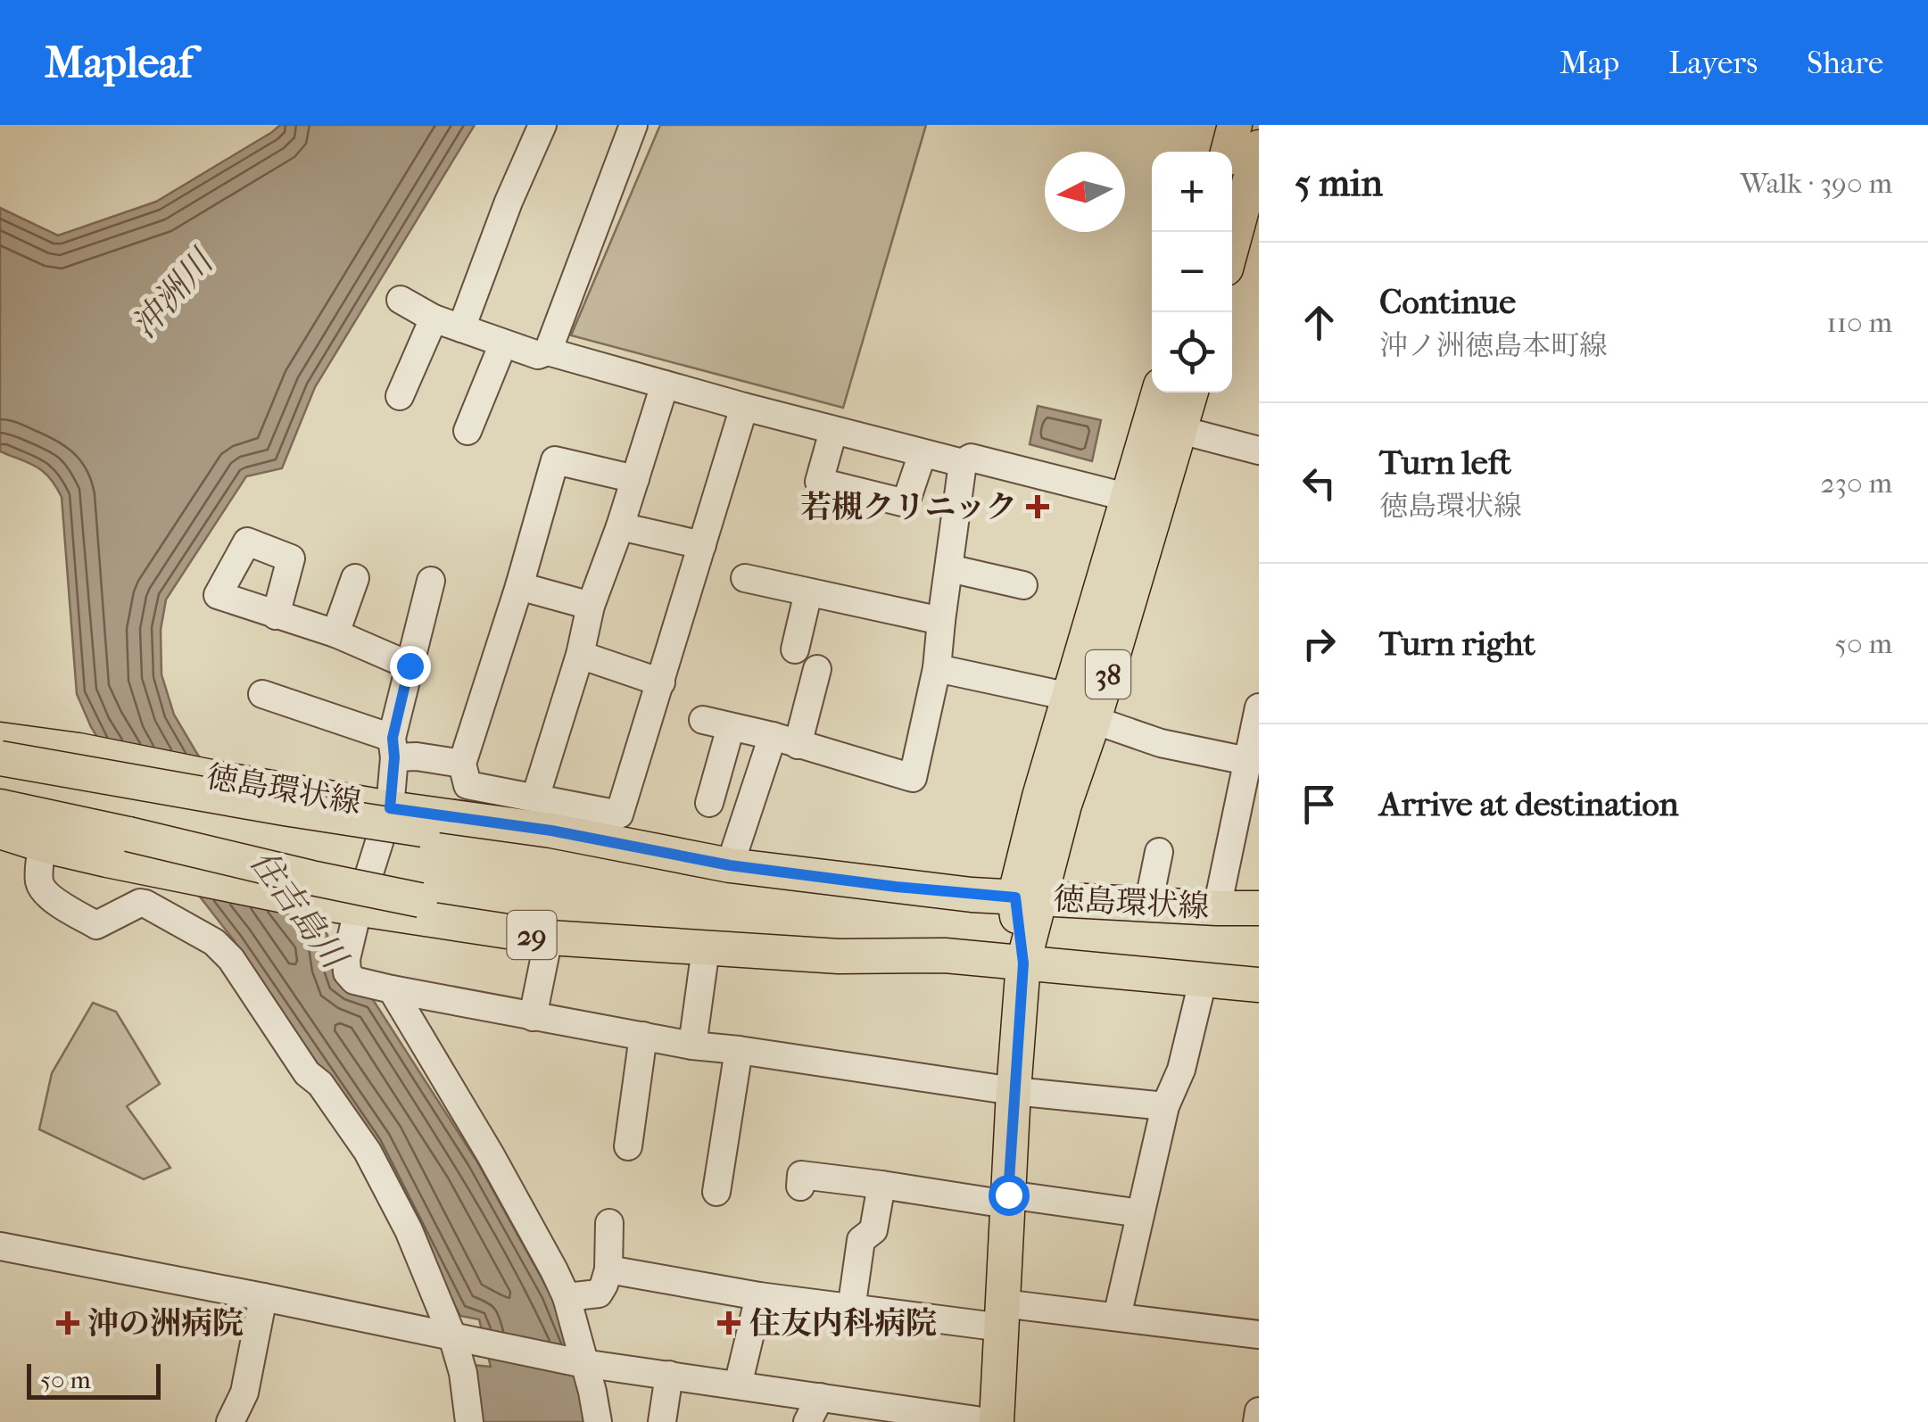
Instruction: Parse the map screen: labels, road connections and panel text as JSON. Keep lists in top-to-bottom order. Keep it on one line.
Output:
{"streets":{"main road":["38","徳島環状線","29"]},"crossings":[["38","徳島環状線"],["38","29"]],"water":["沖洲川","住吉島川"],"places":{"health":["若槻クリニック","沖の洲病院","住友内科病院"]},"scale_bar":"50 m","north":"left","page":{"header":"Mapleaf","nav":["Map","Layers","Share"],"heading":["5 min","Walk · 390 m"],"map_buttons":["+","−"],"list":[["Continue","沖ノ洲徳島本町線","110 m"],["Turn left","徳島環状線","230 m"],["Turn right","50 m"],"Arrive at destination"],"scale":"50 m"}}
